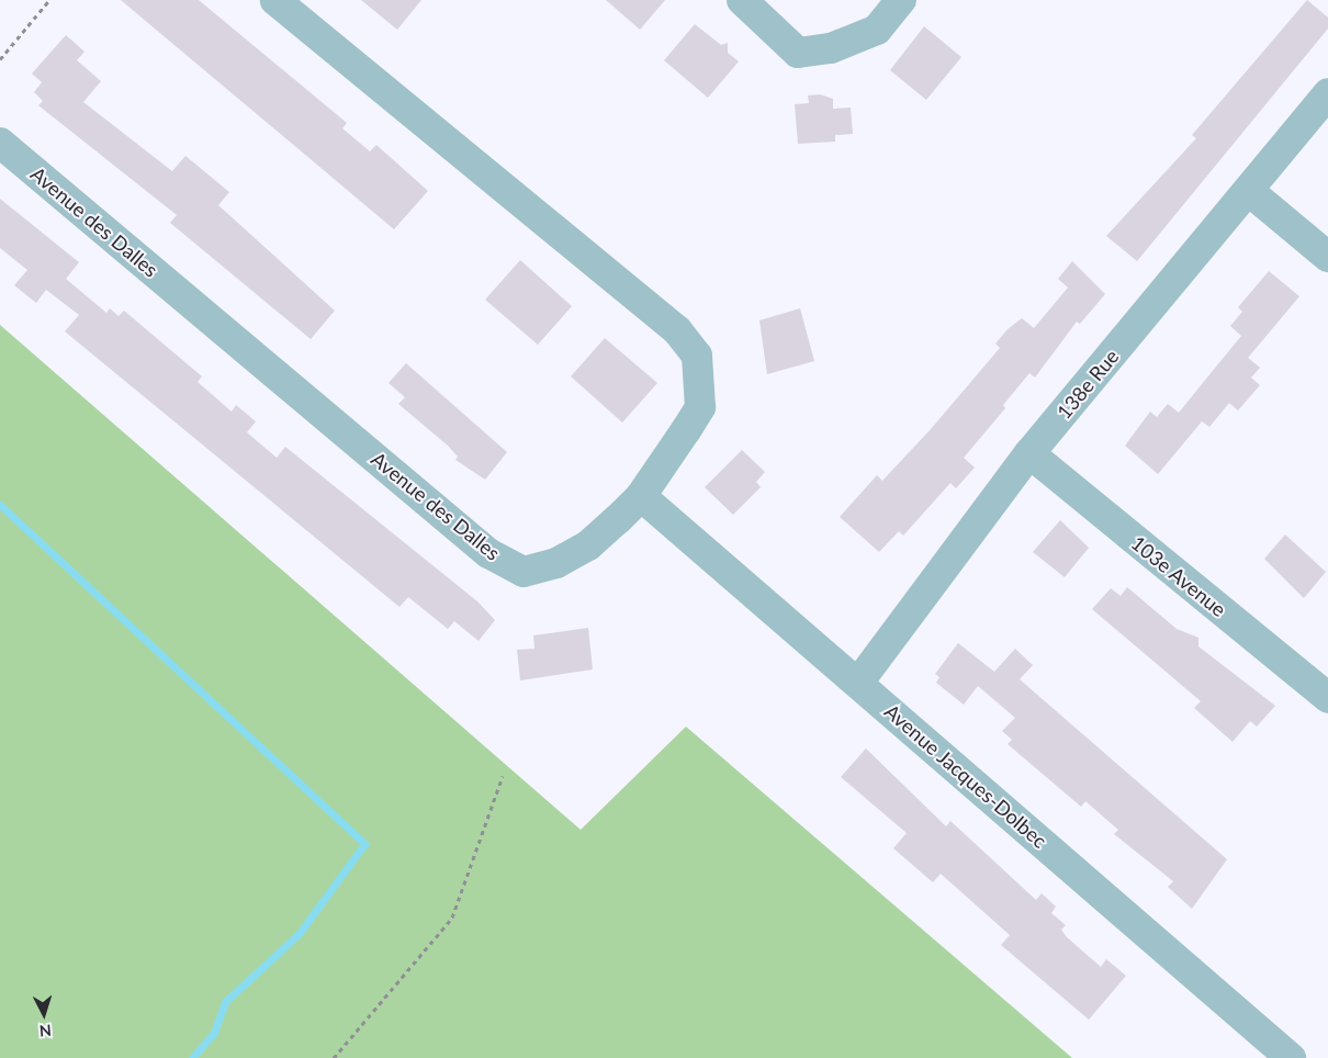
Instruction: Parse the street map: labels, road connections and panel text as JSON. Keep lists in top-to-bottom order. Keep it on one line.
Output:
{"streets":{"street":["Avenue des Dalles","138e Rue","103e Avenue","Avenue Jacques-Dolbec"]},"crossings":[["Avenue des Dalles","Avenue Jacques-Dolbec"],["138e Rue","103e Avenue"],["138e Rue","Avenue Jacques-Dolbec"]],"north":"bottom"}
